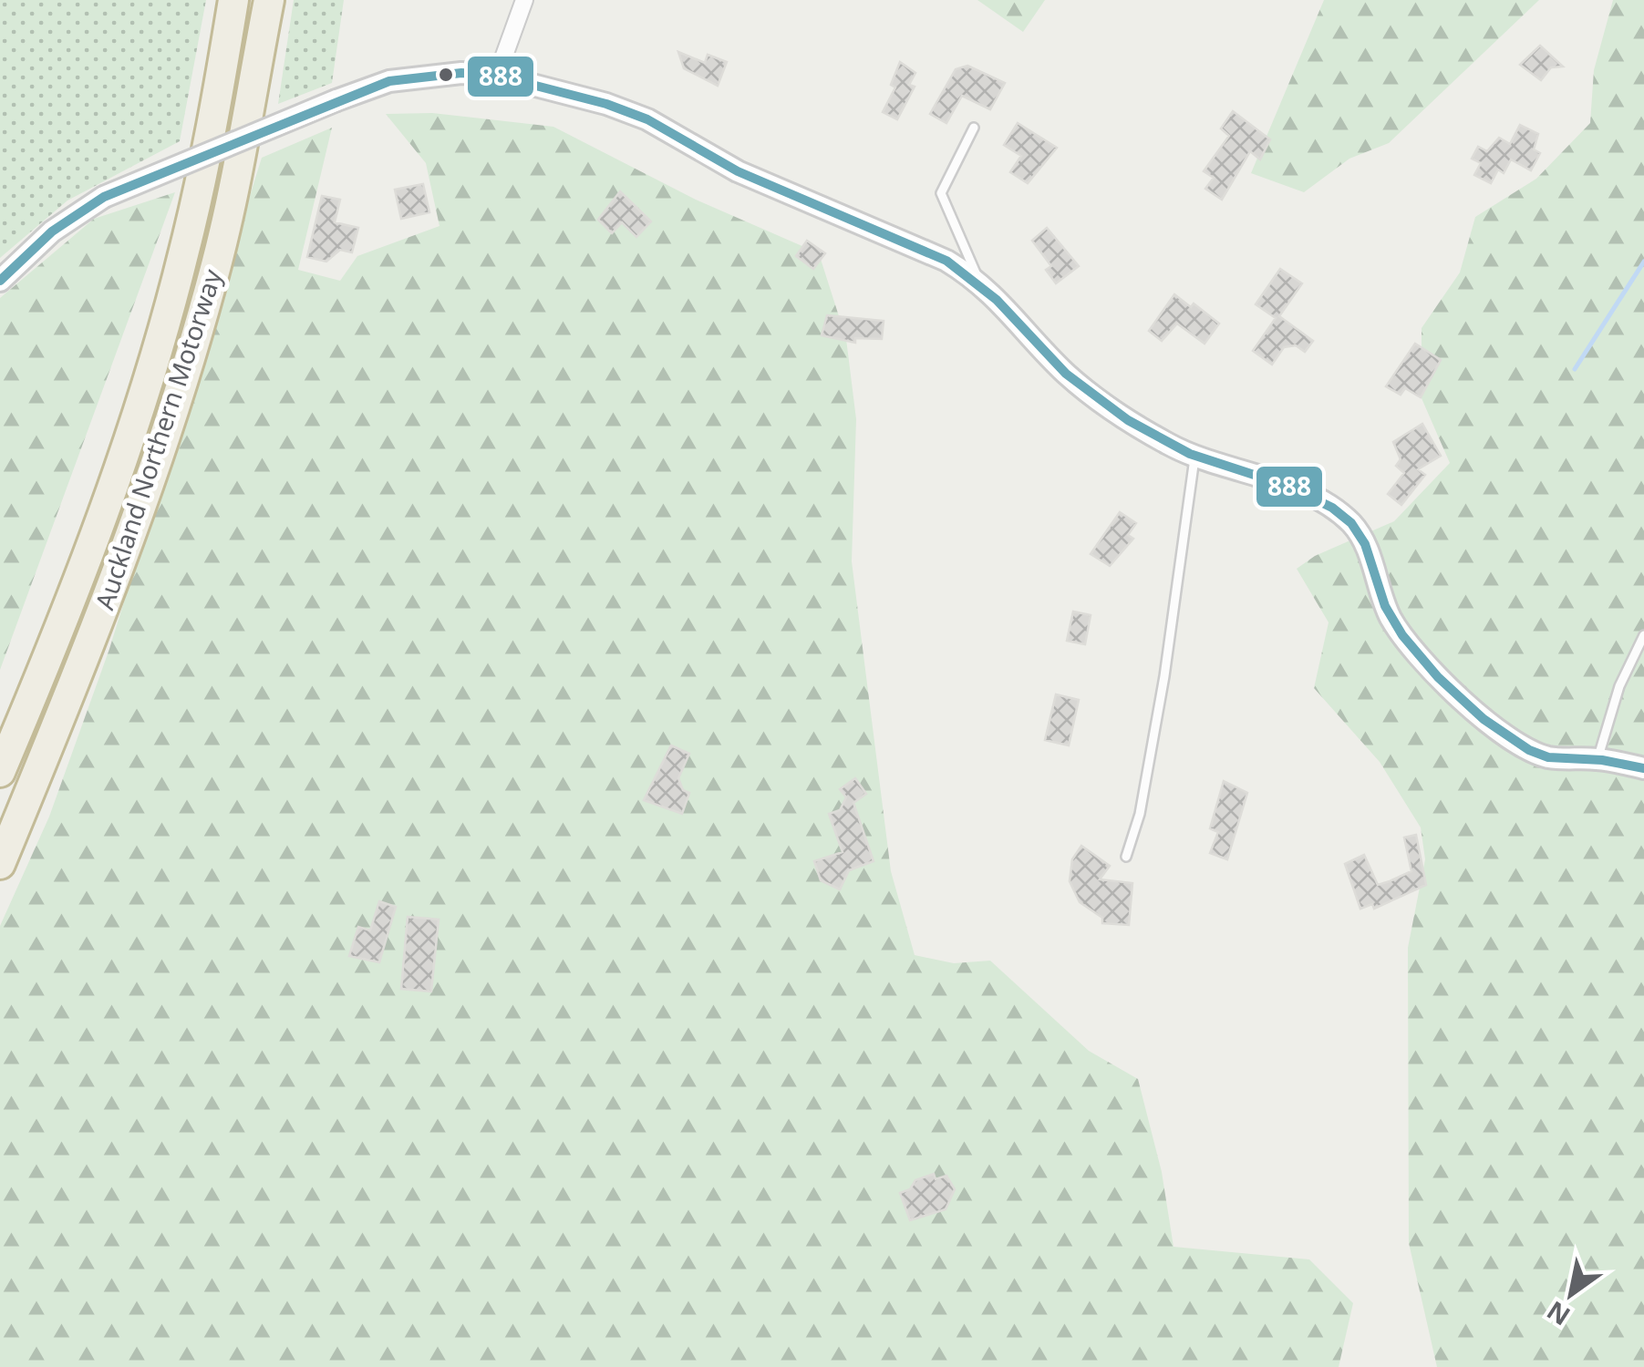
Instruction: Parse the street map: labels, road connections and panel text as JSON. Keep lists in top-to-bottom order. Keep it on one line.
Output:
{"streets":{"highway":["Auckland Northern Motorway"]},"lines":["transit line 888"],"north":"bottom left"}
